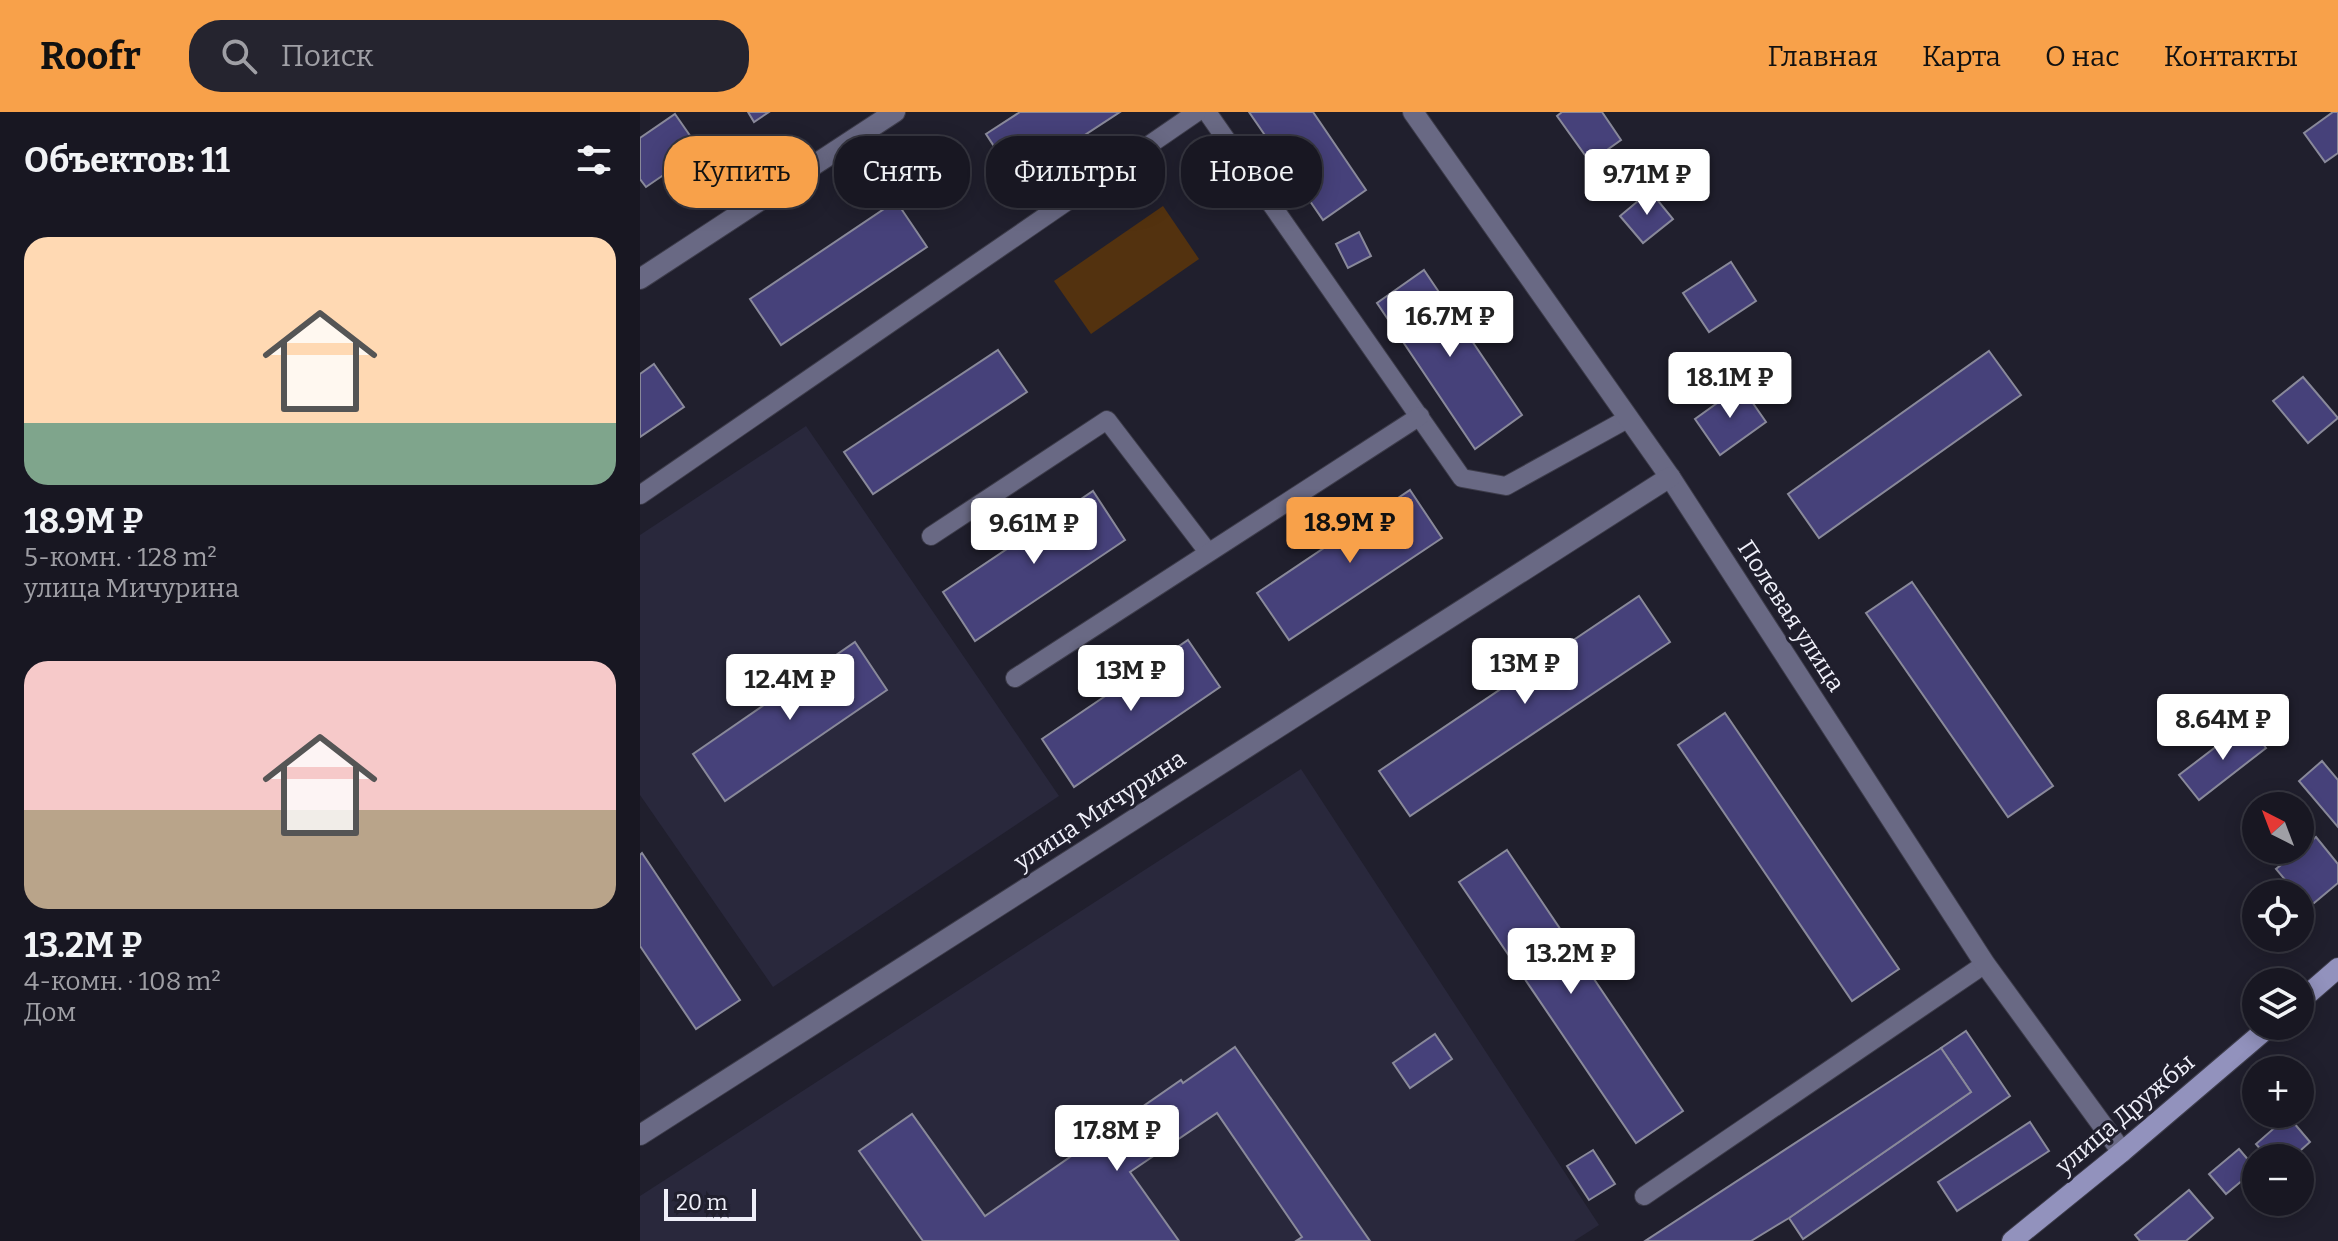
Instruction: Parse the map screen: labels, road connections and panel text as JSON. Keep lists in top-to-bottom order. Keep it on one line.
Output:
{"streets":{"main road":["улица Дружбы"],"street":["Полевая улица","улица Мичурина"]},"crossings":[["Полевая улица","улица Мичурина"],["Полевая улица","улица Дружбы"]],"scale_bar":"20 m","north":"top left","page":{"header":"Roofr","search":"Поиск","nav":["Главная","Карта","О нас","Контакты"],"heading":"Объектов: 11","chip":["Купить","Снять","Фильтры","Новое"],"price":["9.71M ₽","16.7M ₽","18.1M ₽","18.9M ₽","9.61M ₽","13M ₽","13M ₽","12.4M ₽","8.64M ₽","13.2M ₽","17.8M ₽"],"list":[{"name":"18.9M ₽","note":"5-комн. · 128 m² · улица Мичурина"},{"name":"13.2M ₽","note":"4-комн. · 108 m² · Дом"}],"map_buttons":["+","−"],"scale":"20 m"}}
